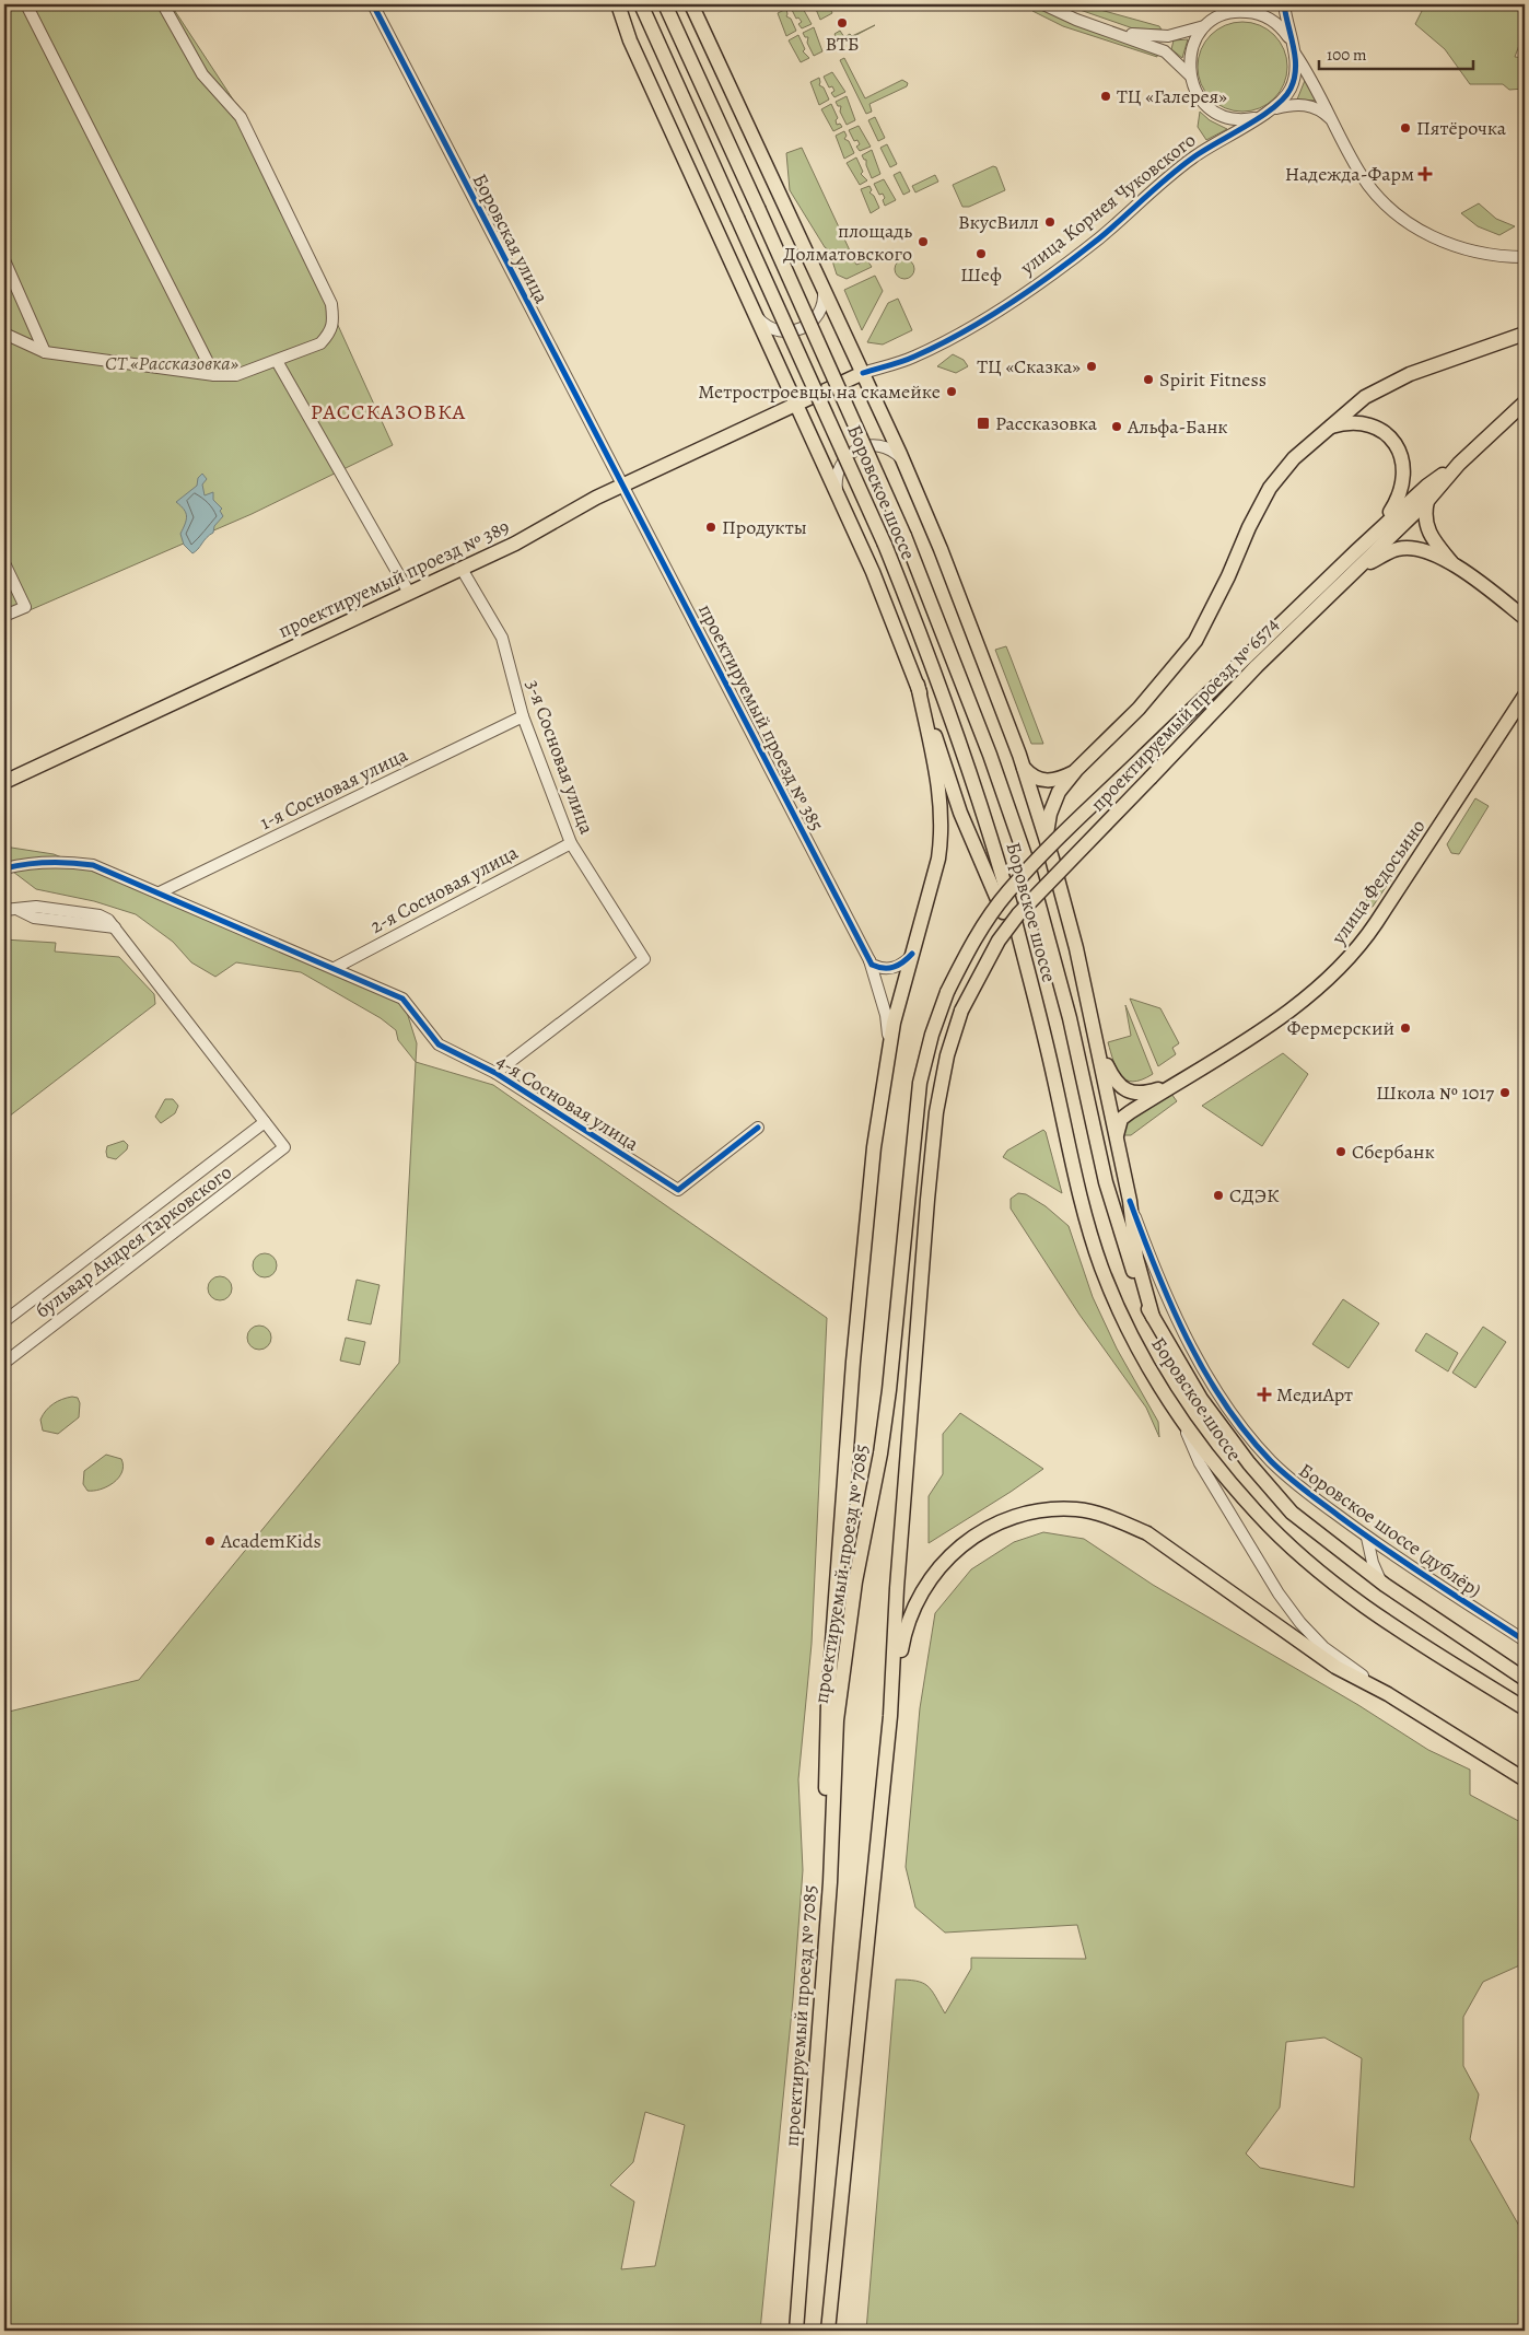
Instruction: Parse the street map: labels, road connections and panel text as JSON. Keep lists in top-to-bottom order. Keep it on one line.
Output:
{"streets":{"main road":["Боровское шоссе","проектируемый проезд № 389","проектируемый проезд № 6574","улица Федосьино","проектируемый проезд № 7085"],"street":["улица Корнея Чуковского","Боровская улица","проектируемый проезд № 385","3-я Сосновая улица","1-я Сосновая улица","2-я Сосновая улица","4-я Сосновая улица","бульвар Андрея Тарковского","Боровское шоссе (дублёр)"]},"crossings":[["улица Корнея Чуковского","проектируемый проезд № 389"],["Боровская улица","проектируемый проезд № 389"],["Боровская улица","проектируемый проезд № 385"],["проектируемый проезд № 389","проектируемый проезд № 385"],["проектируемый проезд № 389","3-я Сосновая улица"],["проектируемый проезд № 6574","проектируемый проезд № 7085"],["3-я Сосновая улица","1-я Сосновая улица"],["3-я Сосновая улица","2-я Сосновая улица"],["3-я Сосновая улица","4-я Сосновая улица"],["1-я Сосновая улица","4-я Сосновая улица"],["2-я Сосновая улица","4-я Сосновая улица"]],"districts":["РАССКАЗОВКА"],"parks":["СТ «Рассказовка»"],"places":{"other":["ВТБ","ТЦ «Галерея»","Пятёрочка","ВкусВилл","площадь Долматовского","Шеф","ТЦ «Сказка»","Spirit Fitness","Метростроевцы на скамейке","Альфа-Банк","Продукты","Фермерский","Школа № 1017","Сбербанк","СДЭК","AcademKids"],"health":["Надежда-Фарм","МедиАрт"],"transit":["Рассказовка"]},"scale_bar":"100 m"}
